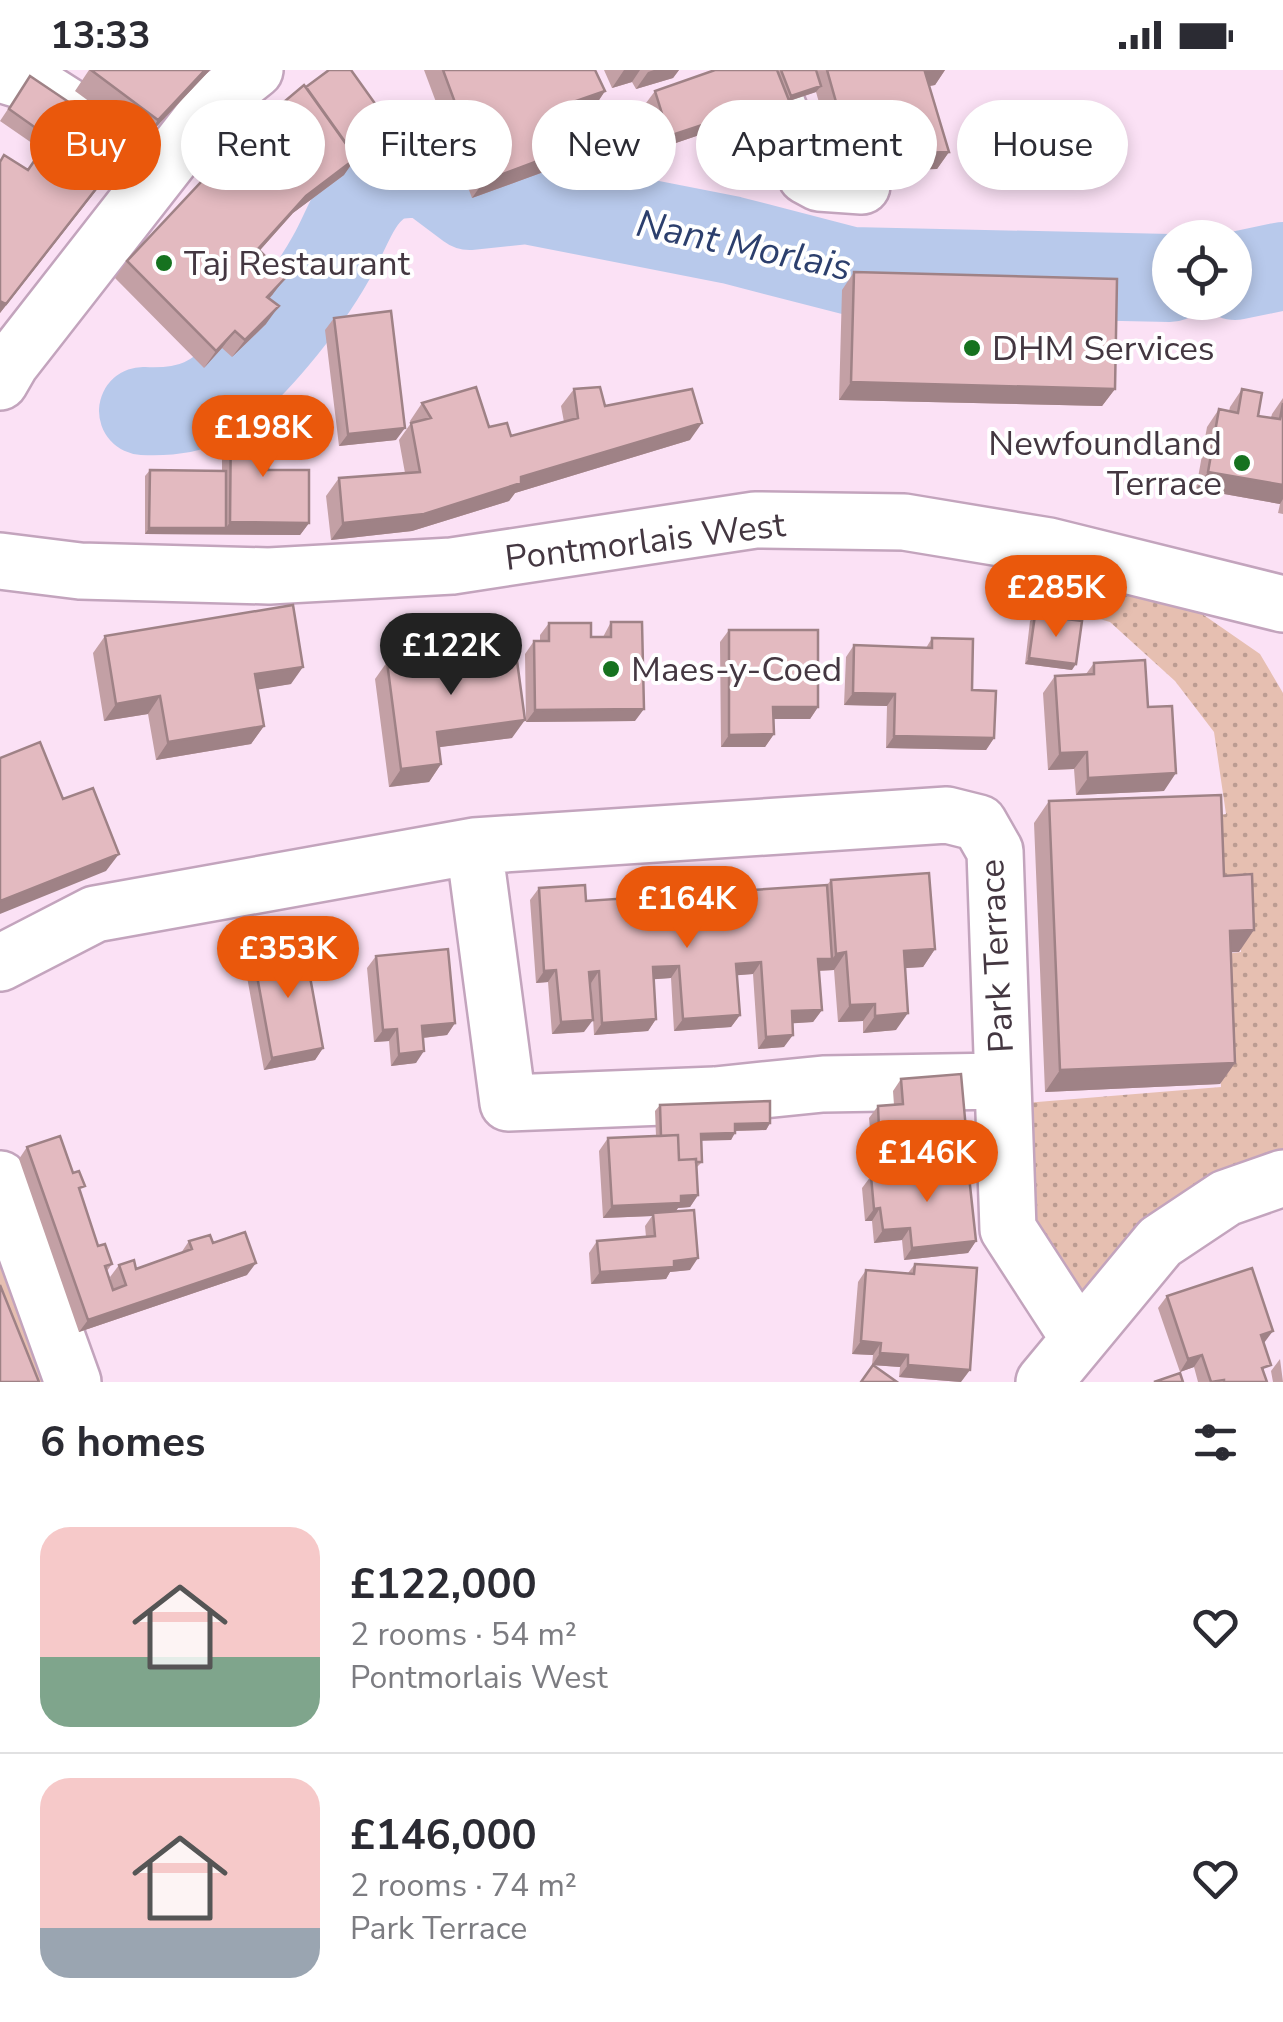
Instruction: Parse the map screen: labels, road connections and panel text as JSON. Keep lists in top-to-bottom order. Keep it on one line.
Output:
{"streets":{"street":["Pontmorlais West","Park Terrace"]},"water":["Nant Morlais"],"places":["Taj Restaurant","DHM Services","Newfoundland Terrace","Maes-y-Coed"],"page":{"status":"13:33","chip":["Buy","Rent","Filters","New","Apartment","House"],"price":["£198K","£285K","£122K","£164K","£353K","£146K"],"heading":"6 homes","list":[{"name":"£122,000","note":"2 rooms · 54 m² · Pontmorlais West"},{"name":"£146,000","note":"2 rooms · 74 m² · Park Terrace"}]}}
